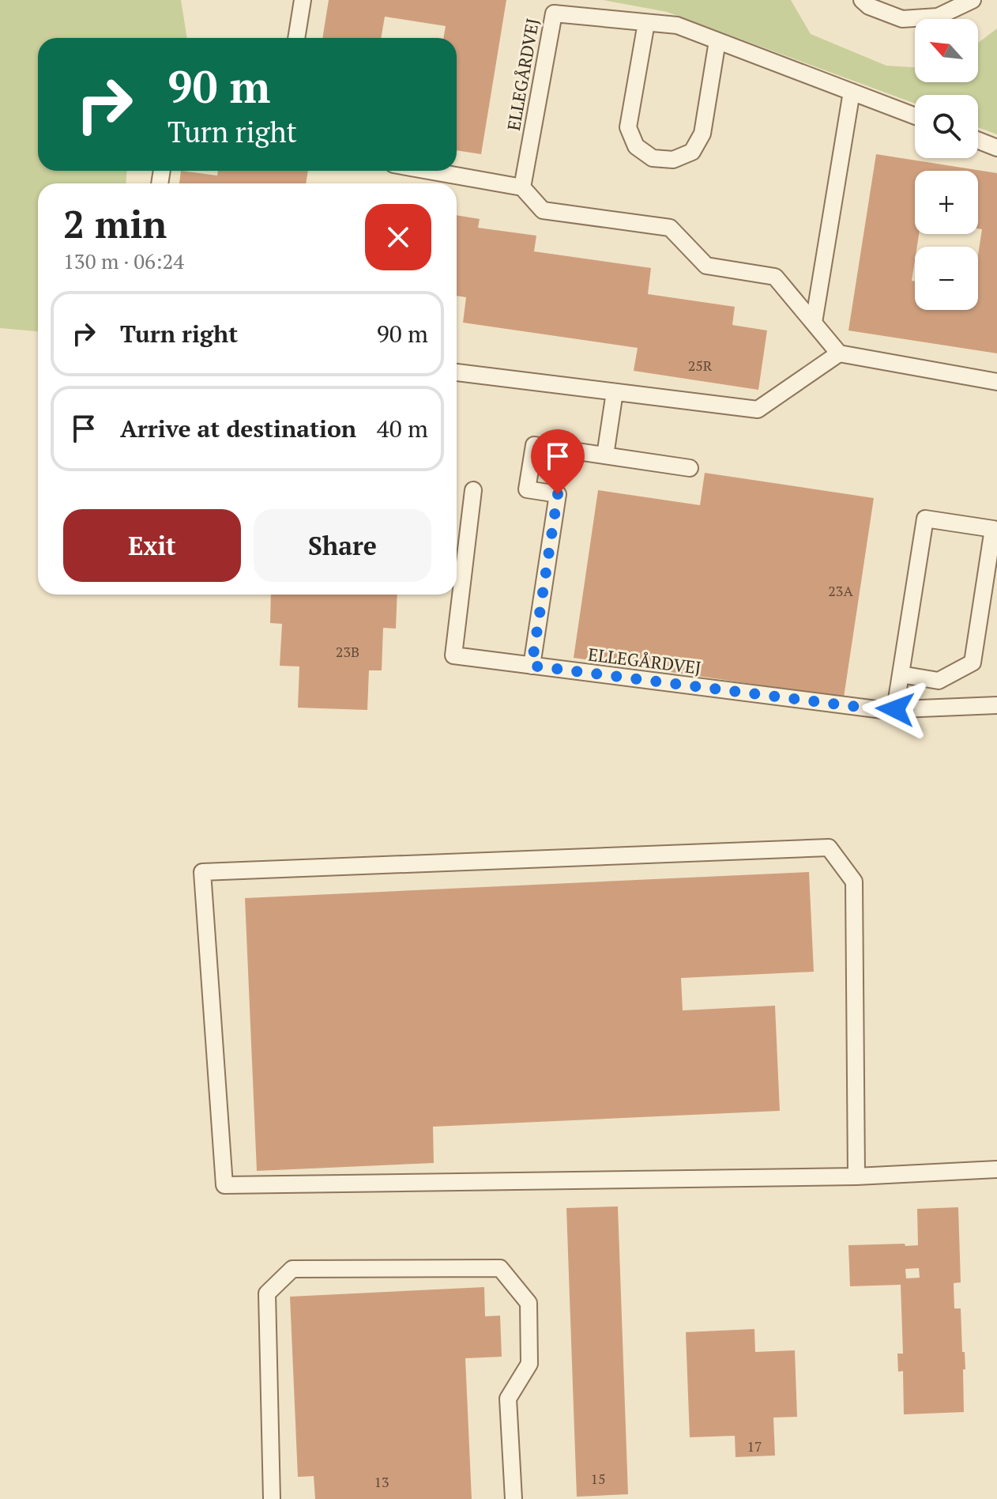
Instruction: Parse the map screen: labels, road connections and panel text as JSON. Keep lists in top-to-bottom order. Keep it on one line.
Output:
{"streets":{"lane":["ELLEGÅRDVEJ"]},"house_numbers":["25R","23A","23B","17","15","13"],"north":"top left","page":{"map_buttons":["+","−"],"turn":["90 m","Turn right"],"heading":["2 min","130 m · 06:24"],"list":[{"name":"Turn right","value":"90 m"},{"name":"Arrive at destination","value":"40 m"}],"buttons":["Exit","Share"]}}
